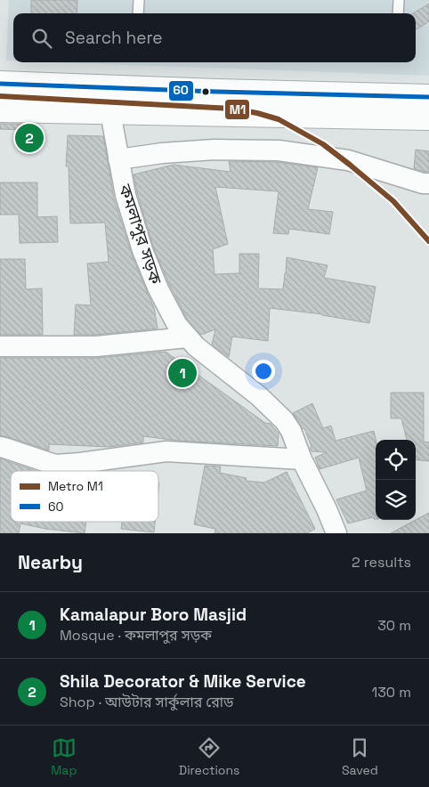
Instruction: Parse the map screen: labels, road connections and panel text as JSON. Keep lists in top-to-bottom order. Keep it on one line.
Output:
{"streets":{"street":["কমলাপুর সড়ক"]},"lines":["transit line 60","metro line M1"],"legend":["Metro M1","60"],"page":{"search":"Search here","pins":["2","1"],"heading":["Nearby","2 results"],"list":[{"mark":"1","name":"Kamalapur Boro Masjid","note":"Mosque · কমলাপুর সড়ক","value":"30 m"},{"mark":"2","name":"Shila Decorator & Mike Service","note":"Shop · আউটার সার্কুলার রোড","value":"130 m"}],"nav":["Map","Directions","Saved"]}}
